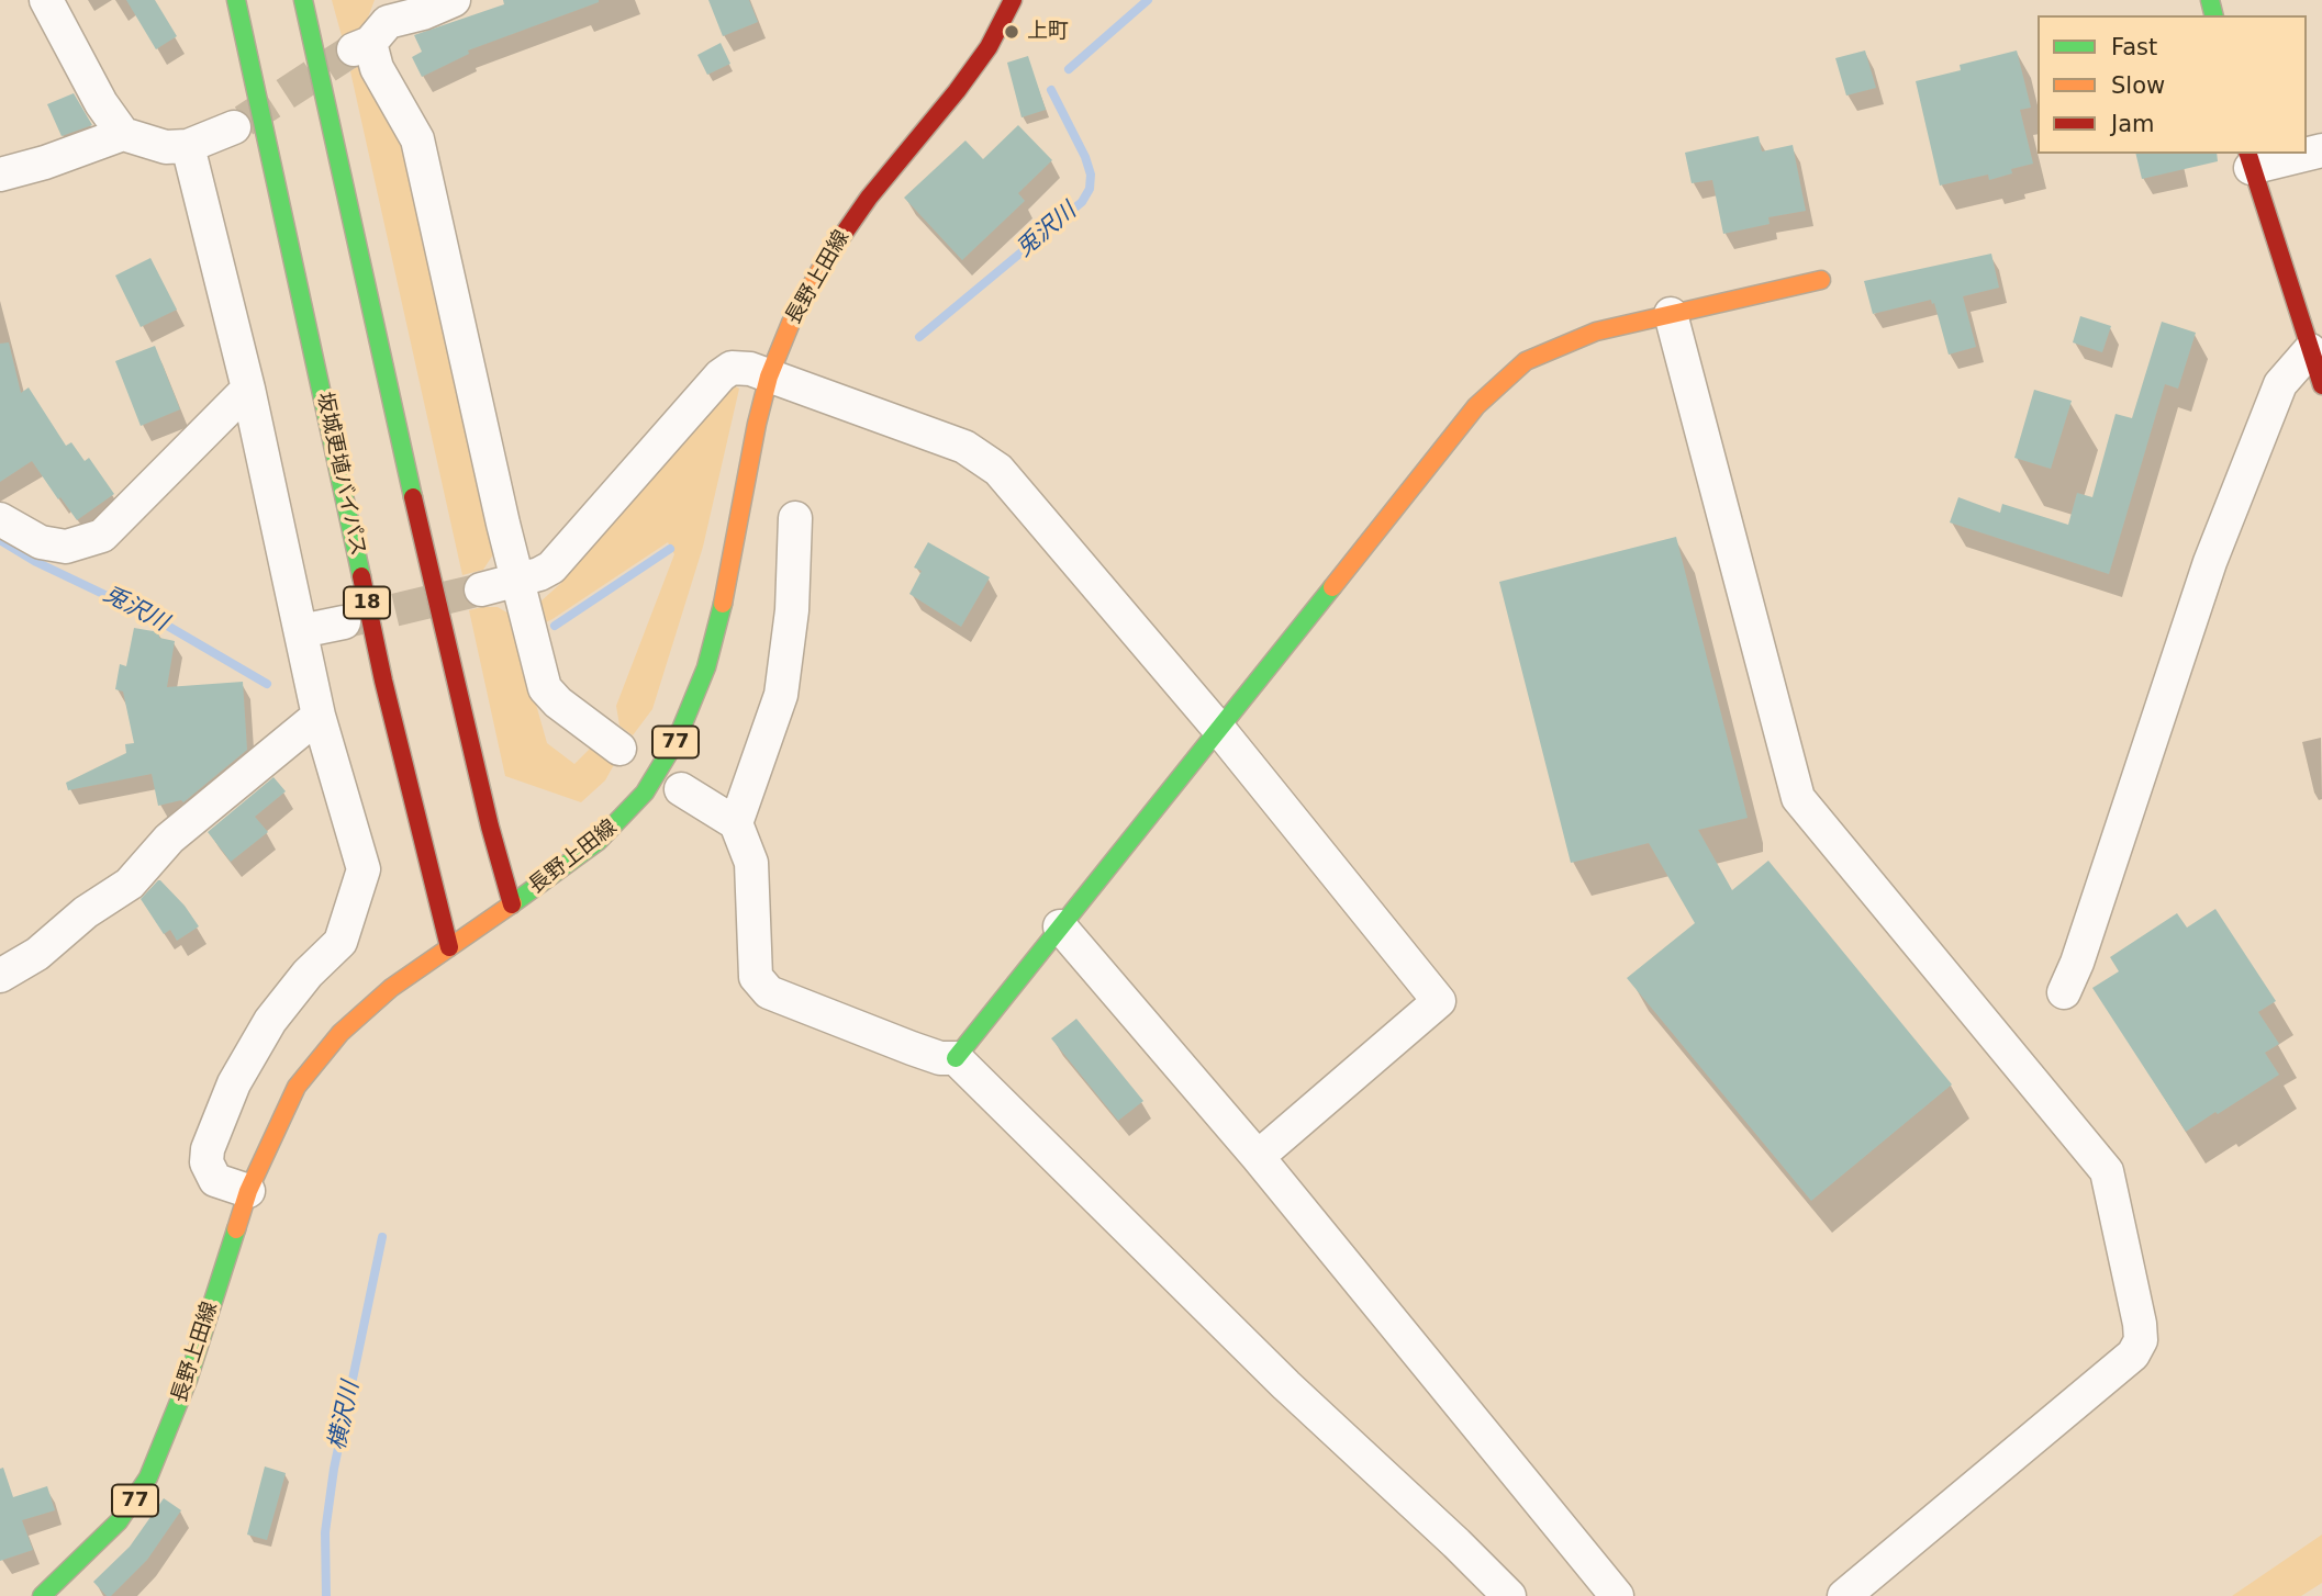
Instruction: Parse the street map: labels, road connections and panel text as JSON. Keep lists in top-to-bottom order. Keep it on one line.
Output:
{"streets":{"main road":["長野上田線","坂城更埴バイパス","18","77"]},"crossings":[["長野上田線","坂城更埴バイパス"]],"water":["兎沢川","横沢川"],"places":["上町"],"legend":["Fast","Slow","Jam"]}
